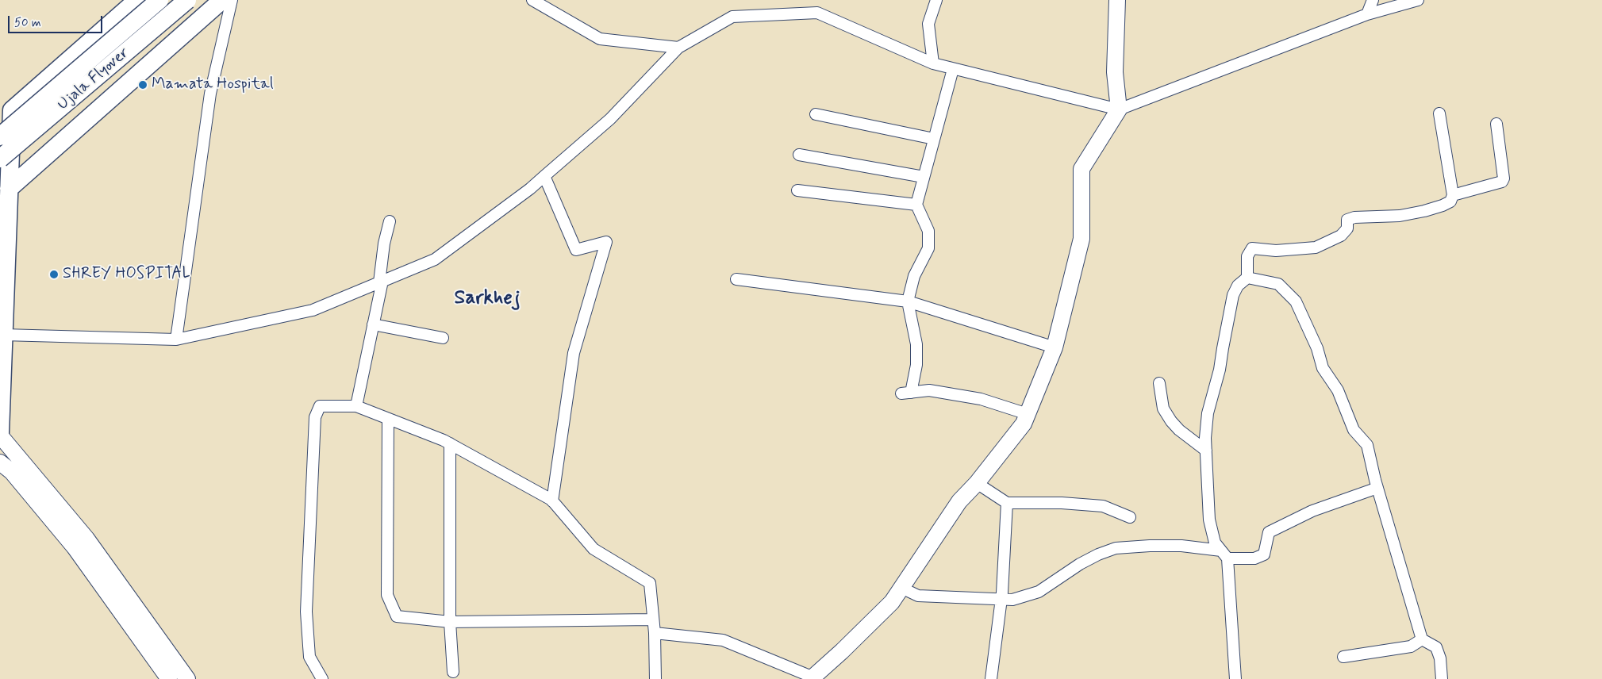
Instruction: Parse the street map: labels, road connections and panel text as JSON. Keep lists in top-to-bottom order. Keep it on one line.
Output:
{"streets":{"main road":["Ujala Flyover"]},"districts":["Sarkhej"],"places":["Mamata Hospital","SHREY HOSPITAL"],"scale_bar":"50 m"}
